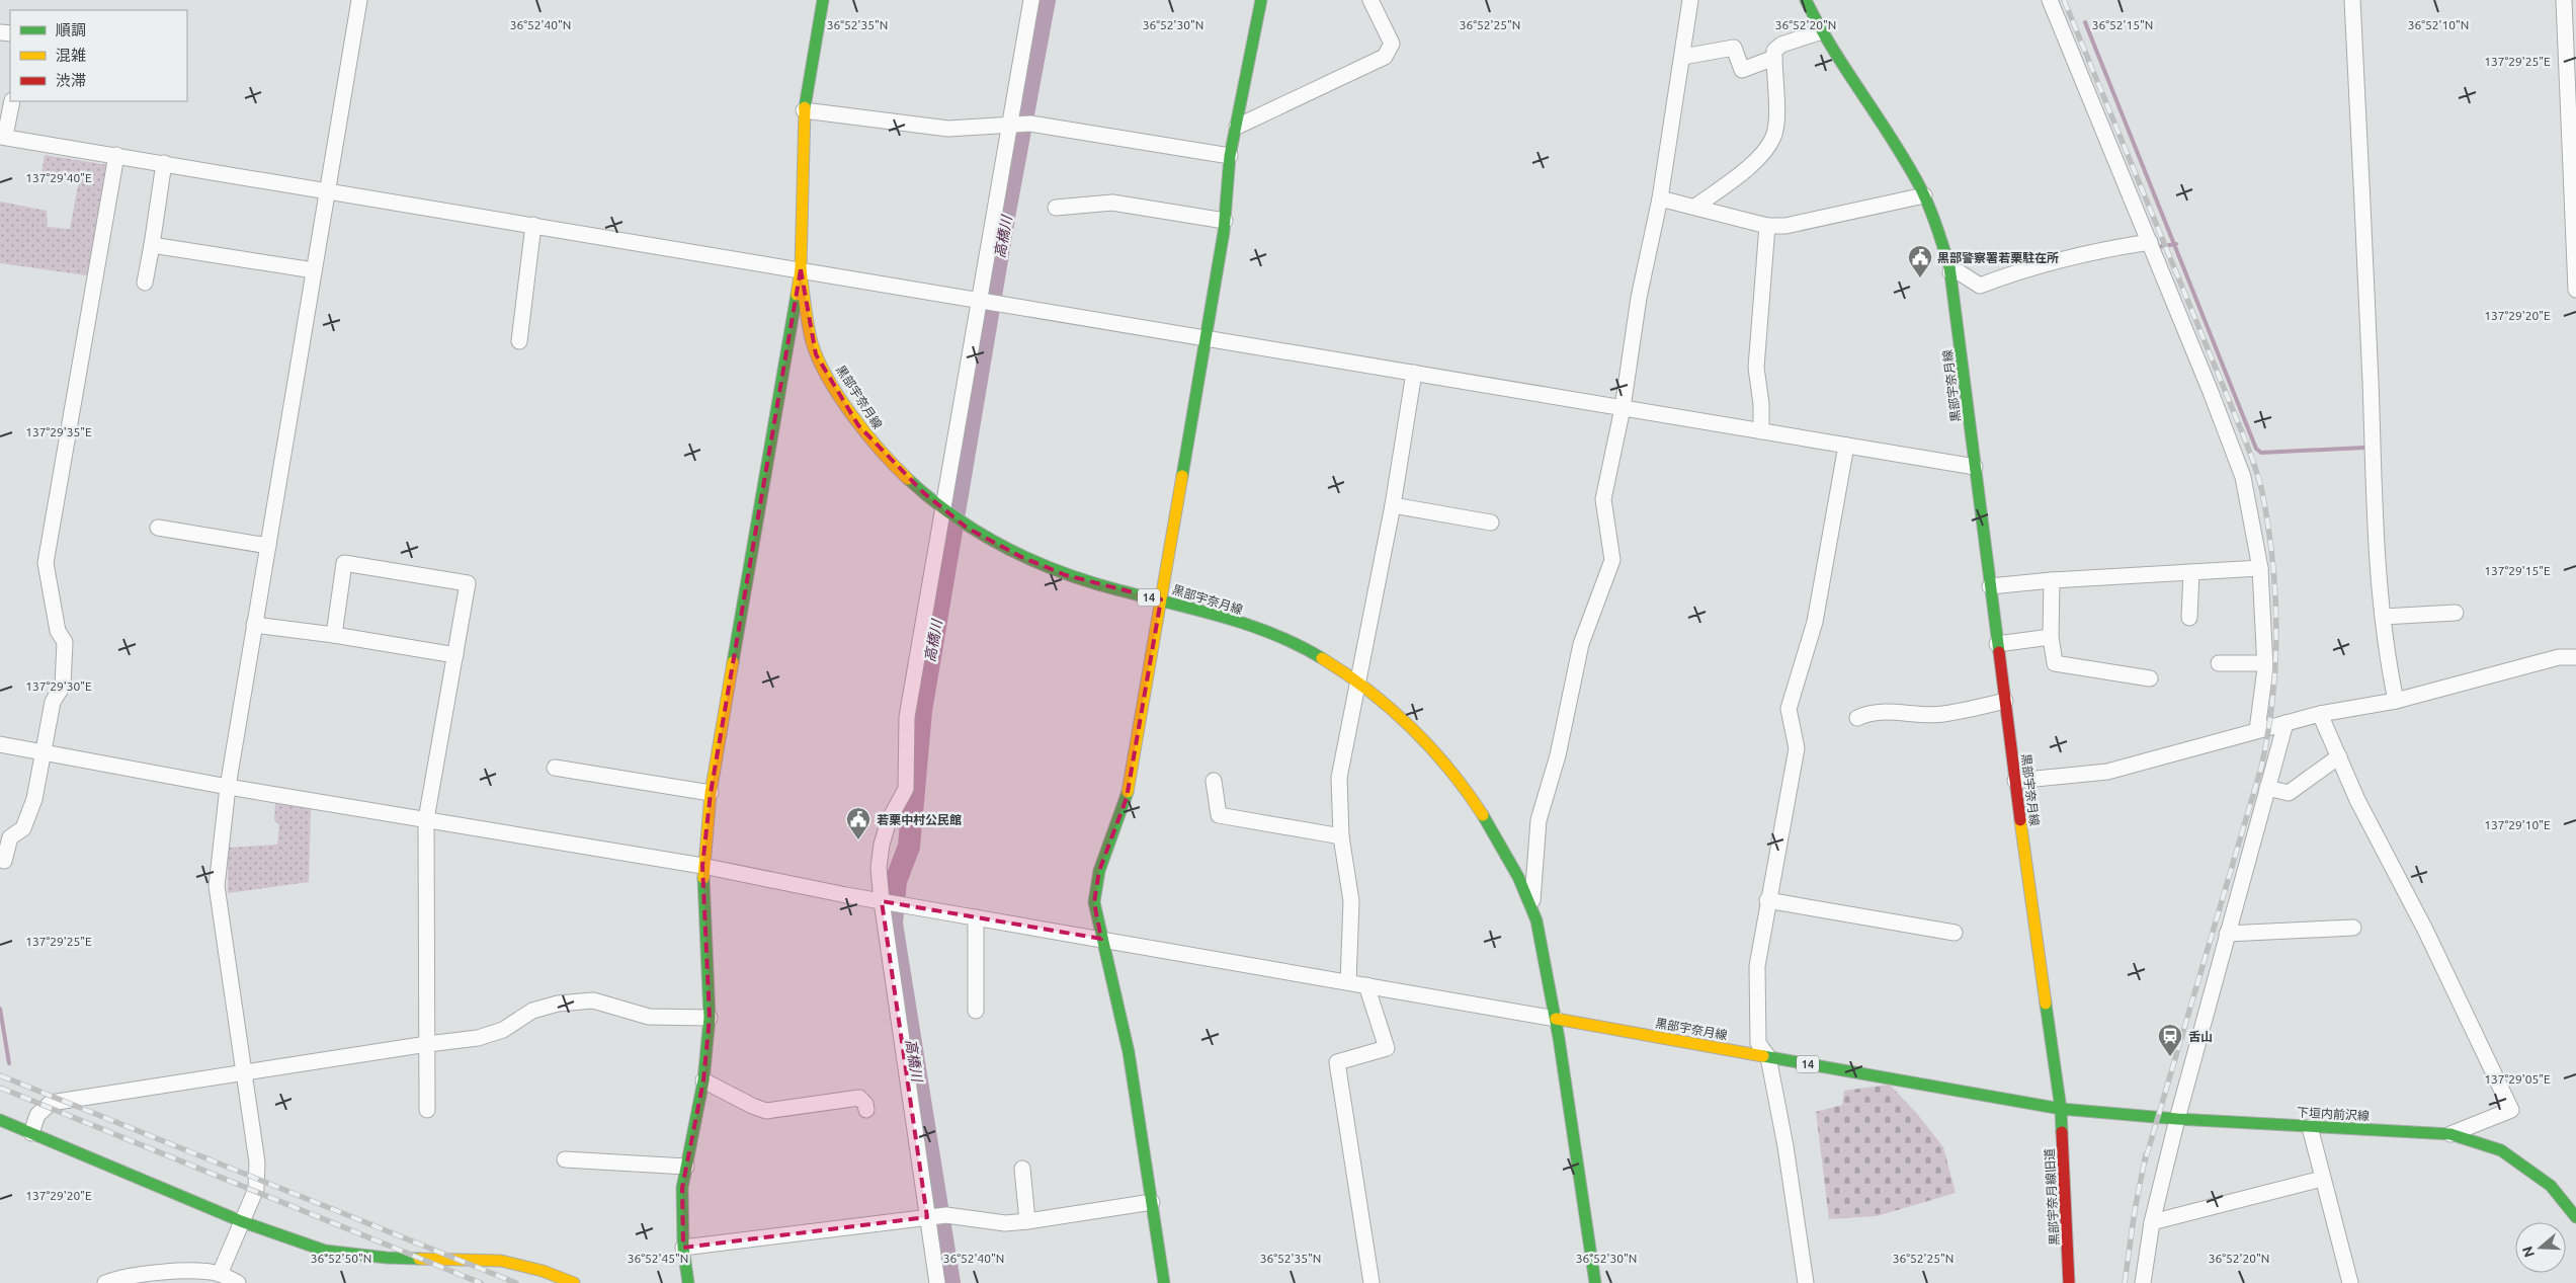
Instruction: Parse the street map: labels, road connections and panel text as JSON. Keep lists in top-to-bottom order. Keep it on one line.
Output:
{"streets":{"main road":["黒部宇奈月線","14","下垣内前沢線","黒部宇奈月線旧道"]},"crossings":[["黒部宇奈月線","下垣内前沢線"],["黒部宇奈月線","黒部宇奈月線旧道"],["下垣内前沢線","黒部宇奈月線旧道"]],"water":["高橋川"],"places":{"public building":["黒部警察署若栗駐在所","若栗中村公民館"],"station":["舌山"]},"legend":["順調","混雑","渋滞"],"north":"left","coordinates":["36°52'40\"N","36°52'35\"N","36°52'30\"N","36°52'25\"N","36°52'15\"N","36°52'20\"N","36°52'10\"N","137°29'25\"E","137°29'40\"E","137°29'20\"E","137°29'35\"E","137°29'15\"E","137°29'30\"E","137°29'10\"E","137°29'05\"E","36°52'50\"N","36°52'45\"N"]}
